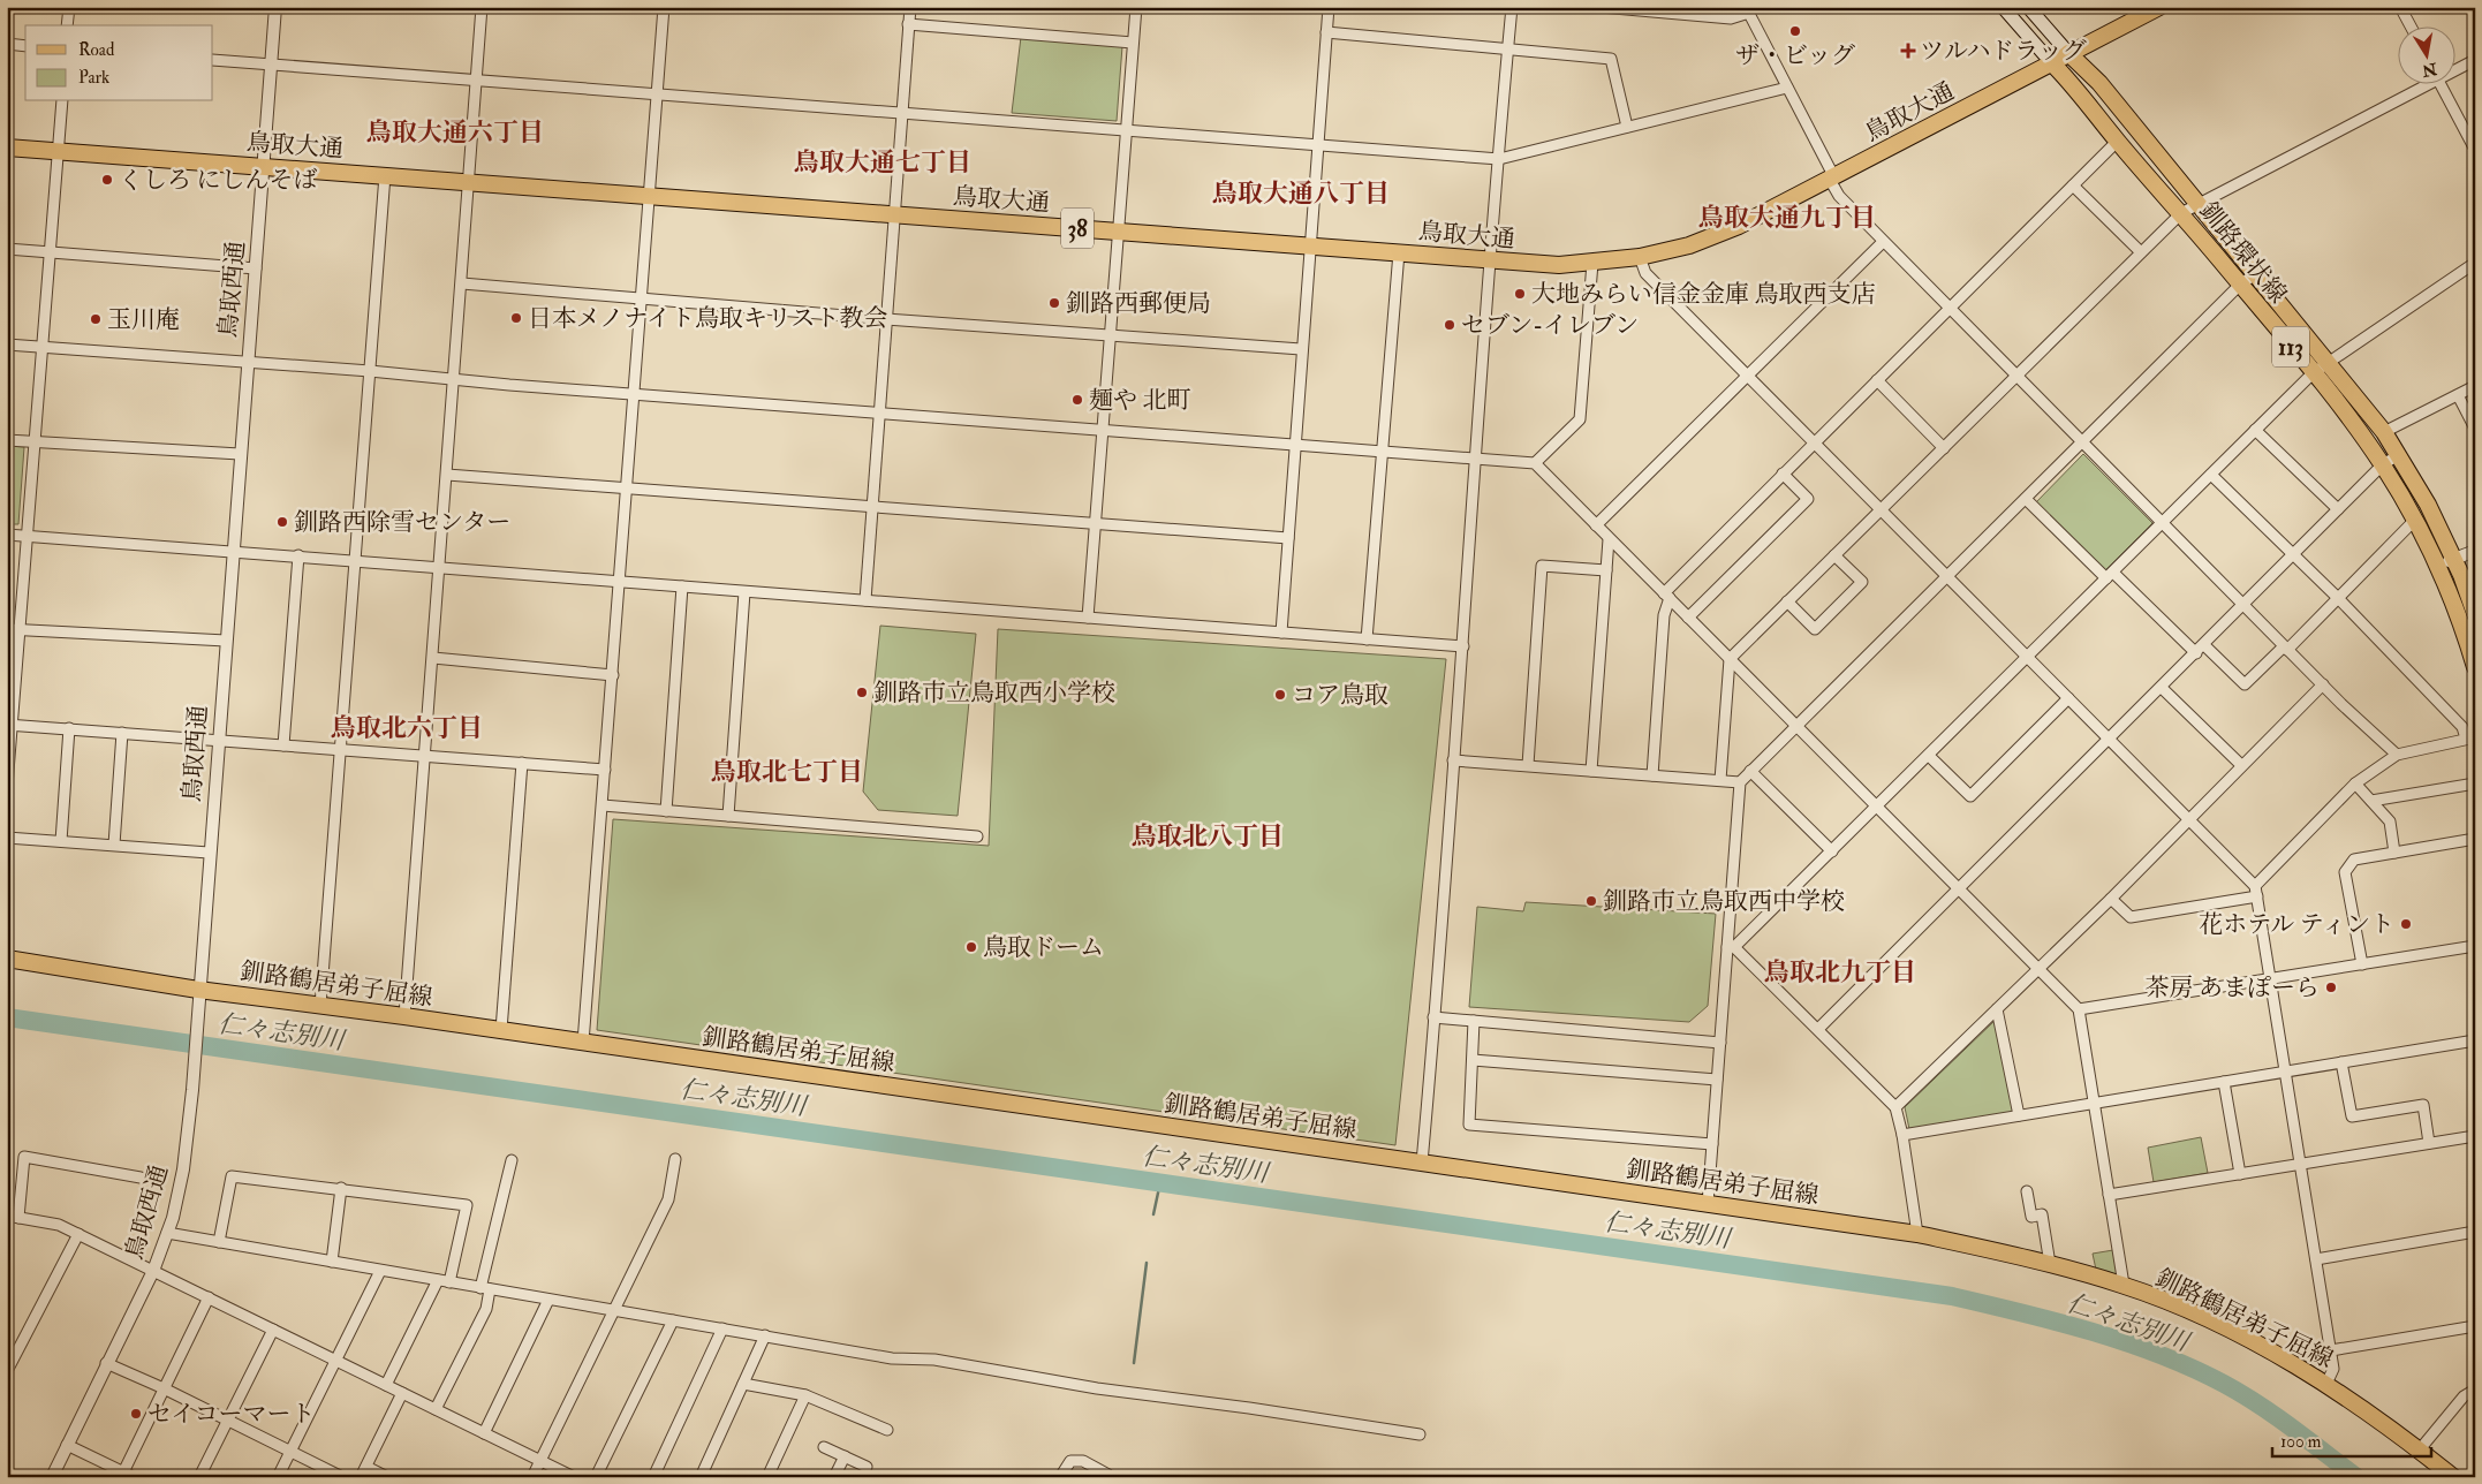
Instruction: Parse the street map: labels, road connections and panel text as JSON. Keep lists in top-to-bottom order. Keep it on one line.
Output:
{"streets":{"main road":["鳥取大通","38","釧路環状線","113","釧路鶴居弟子屈線"],"street":["鳥取西通"]},"crossings":[["鳥取大通","38"],["鳥取大通","釧路環状線"],["鳥取大通","鳥取西通"],["38","釧路環状線"],["鳥取西通","釧路鶴居弟子屈線"]],"districts":["鳥取大通六丁目","鳥取大通七丁目","鳥取大通八丁目","鳥取大通九丁目","鳥取北六丁目","鳥取北七丁目","鳥取北八丁目","鳥取北九丁目"],"water":["仁々志別川"],"places":{"other":["ザ・ビッグ","くしろ にしんそば","大地みらい信金金庫 鳥取西支店","釧路西郵便局","日本メノナイト鳥取キリスト教会","玉川庵","セブン-イレブン","麺や 北町","釧路西除雪センター","釧路市立鳥取西小学校","コア鳥取","釧路市立鳥取西中学校","花ホテル ティント","鳥取ドーム","茶房 あまぽーら","セイコーマート"],"health":["ツルハドラッグ"]},"legend":["Road","Park"],"scale_bar":"100 m","north":"bottom"}
